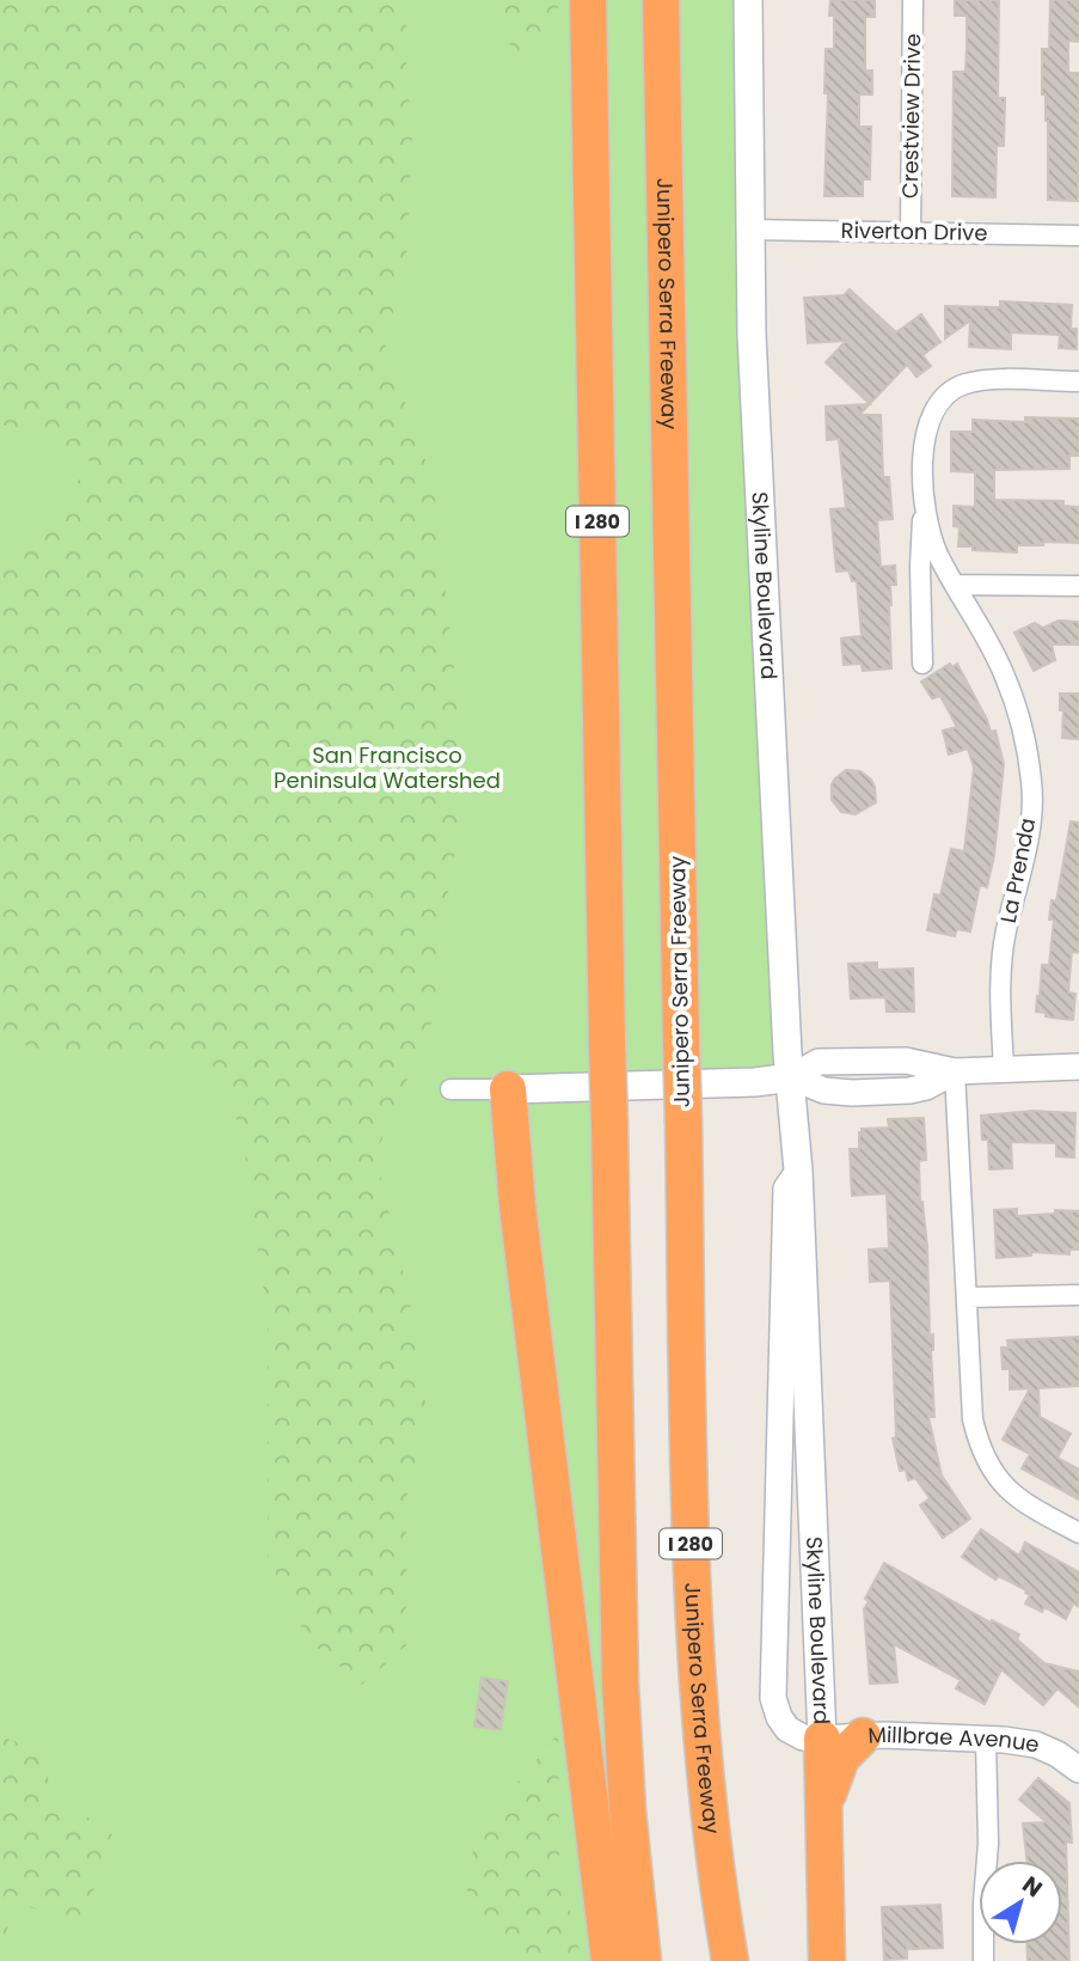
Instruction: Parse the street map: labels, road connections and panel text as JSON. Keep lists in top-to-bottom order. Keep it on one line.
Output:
{"streets":{"highway":["Junipero Serra Freeway","I 280"],"main road":["Skyline Boulevard"],"street":["Crestview Drive","Riverton Drive","La Prenda","Millbrae Avenue"]},"crossings":[["Crestview Drive","Riverton Drive"],["Riverton Drive","Skyline Boulevard"],["Skyline Boulevard","Millbrae Avenue"]],"parks":["San Francisco Peninsula Watershed"],"north":"top right"}
